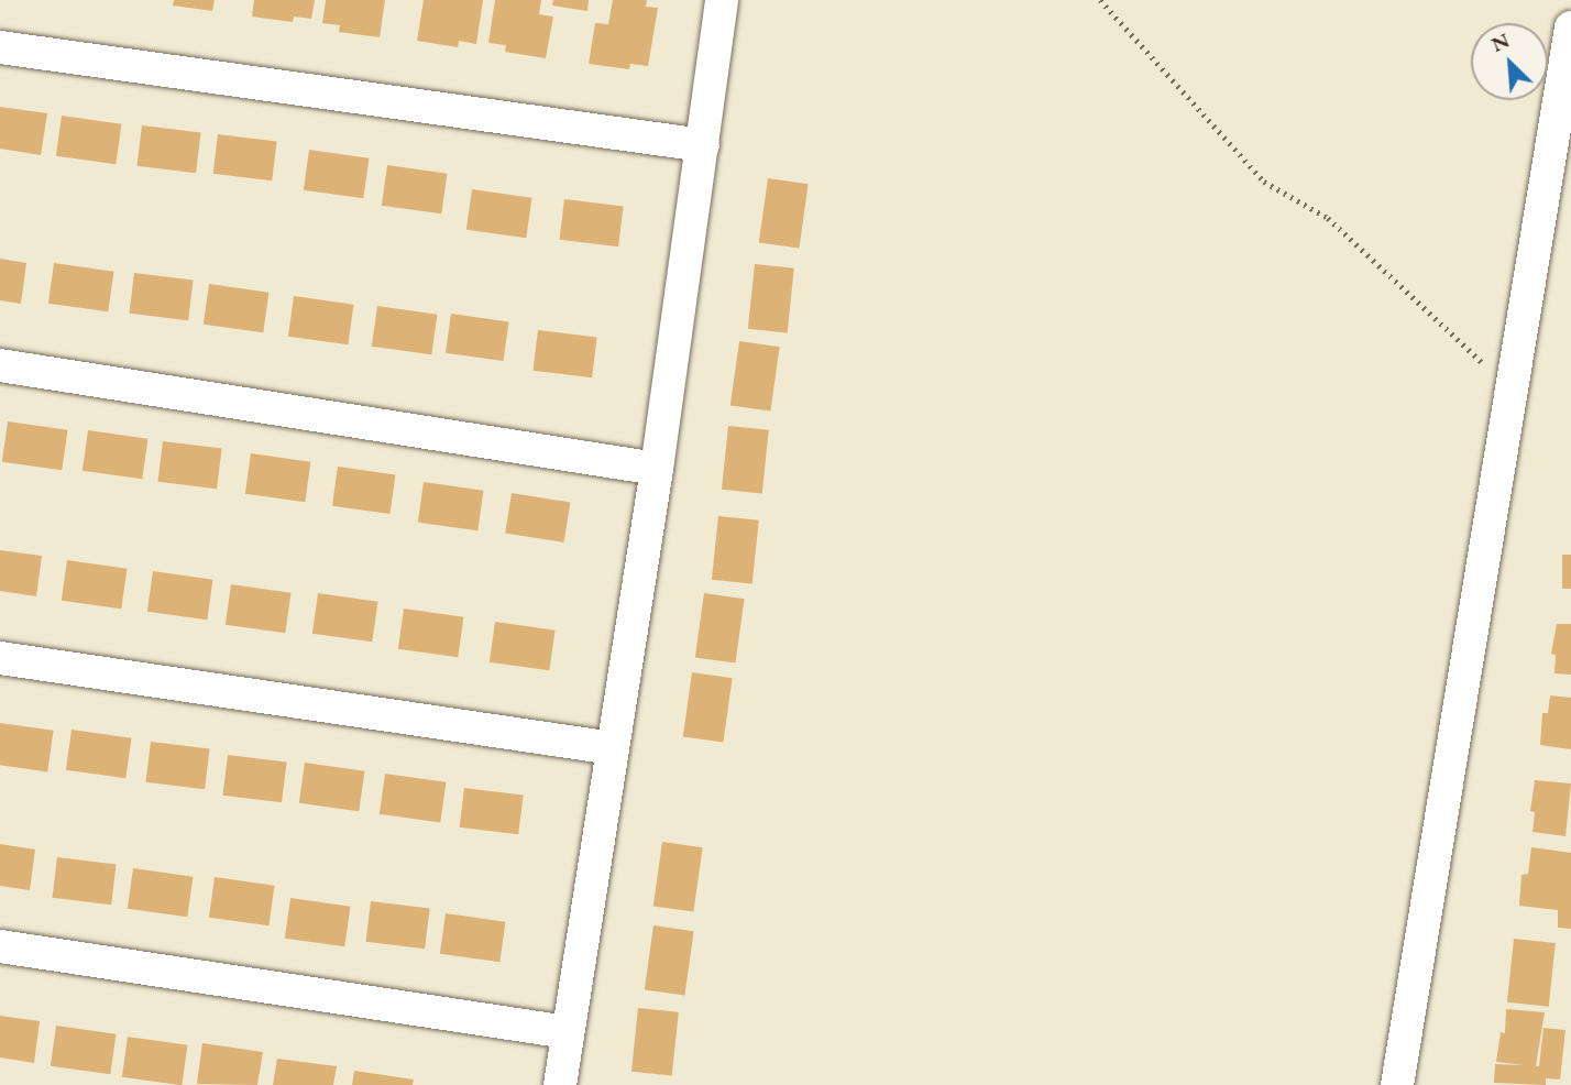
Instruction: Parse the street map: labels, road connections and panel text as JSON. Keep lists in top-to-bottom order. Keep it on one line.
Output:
{"north":"top left"}
